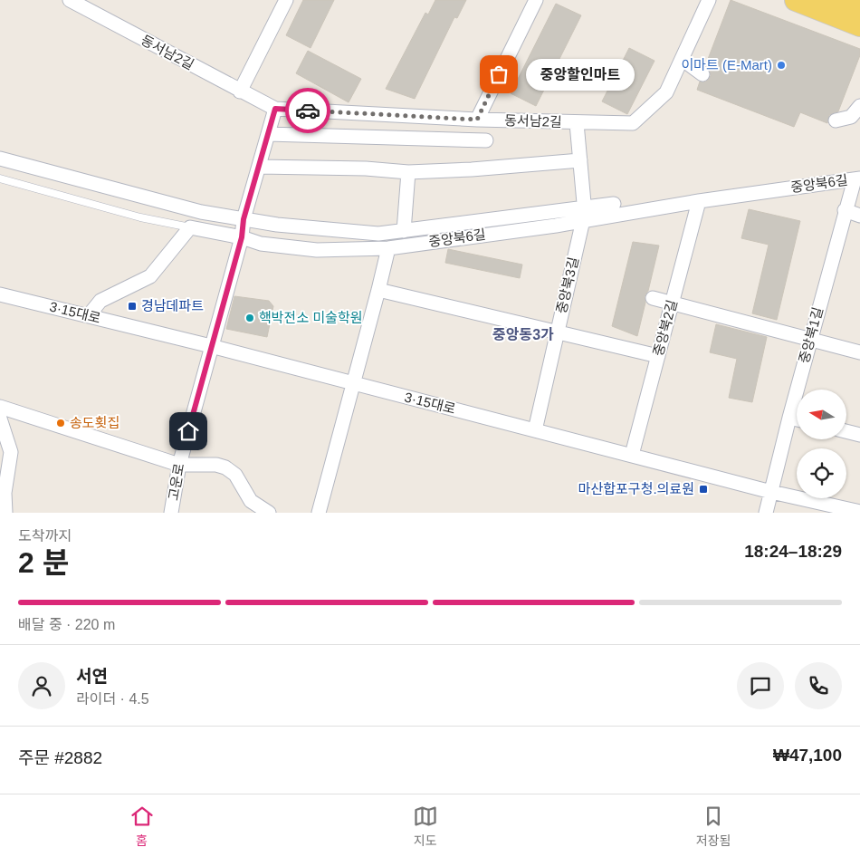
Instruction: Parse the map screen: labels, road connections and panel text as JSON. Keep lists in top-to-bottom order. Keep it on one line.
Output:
{"streets":{"street":["동서남2길","중앙북6길","중앙북3길","3·15대로","중앙북2길","중앙북1길","고운로"]},"crossings":[["동서남2길","중앙북3길"],["동서남2길","고운로"],["중앙북6길","중앙북3길"],["중앙북6길","중앙북2길"],["중앙북6길","중앙북1길"],["중앙북6길","고운로"],["중앙북3길","3·15대로"],["3·15대로","중앙북2길"],["3·15대로","중앙북1길"],["3·15대로","고운로"]],"districts":["중앙동3가"],"places":{"other":["이마트 (E-Mart)","중앙할인마트","핵박전소 미술학원","송도횟집"],"transit":["경남데파트","마산합포구청.의료원"]},"north":"left","page":{"bubble":"중앙할인마트","heading":["2 분","도착까지","18:24–18:29"],"panel":["서연","라이더 · 4.5","주문 #2882","₩47,100"],"bar":"배달 중 · 220 m","tabs":["홈","지도","저장됨"]}}
